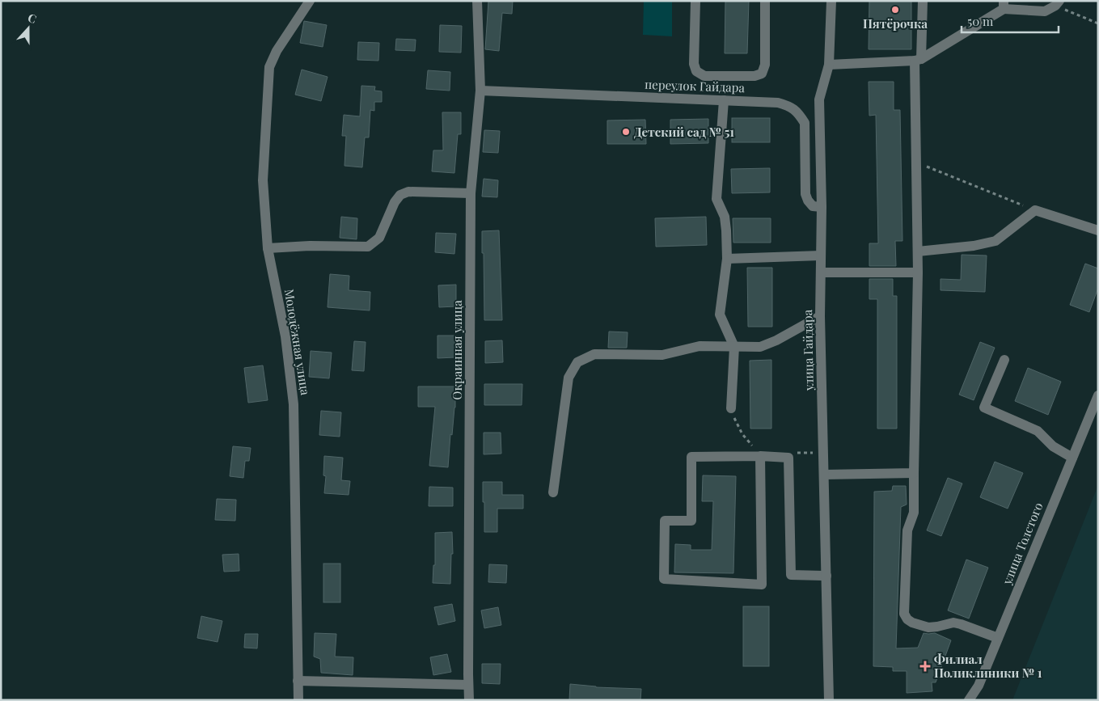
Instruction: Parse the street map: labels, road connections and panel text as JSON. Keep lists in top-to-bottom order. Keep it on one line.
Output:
{"streets":{"street":["переулок Гайдара","Молодёжная улица","Окраинная улица","улица Гайдара","улица Толстого"]},"crossings":[["переулок Гайдара","Окраинная улица"],["переулок Гайдара","улица Гайдара"]],"places":{"other":["Пятёрочка","Детский сад № 51"],"health":["Филиал Поликлиники № 1"]},"scale_bar":"50 m","north":"top"}
